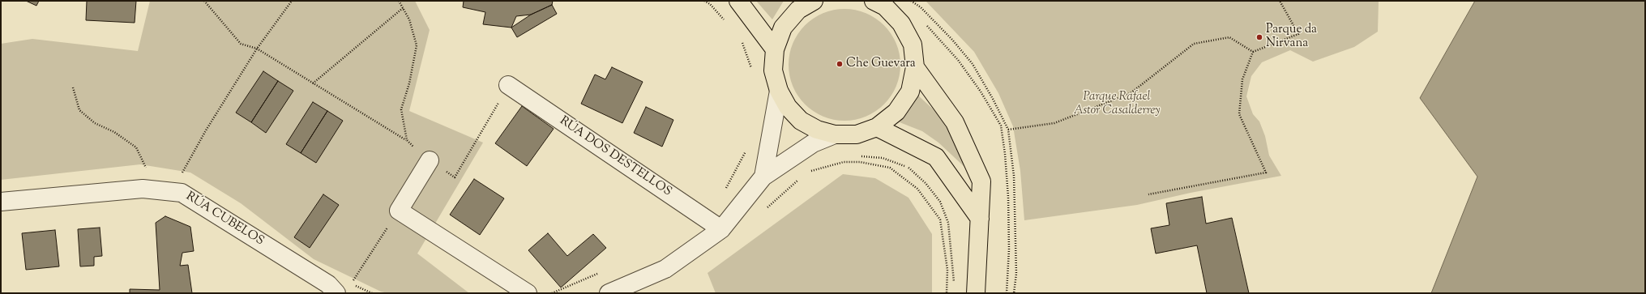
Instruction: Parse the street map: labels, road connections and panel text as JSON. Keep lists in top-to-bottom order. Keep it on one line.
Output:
{"streets":{"street":["RÚA DOS DESTELLOS","RÚA CUBELOS"]},"parks":["Parque Rafael Astor Casalderrey"],"places":["Parque da Nirvana","Che Guevara"]}
